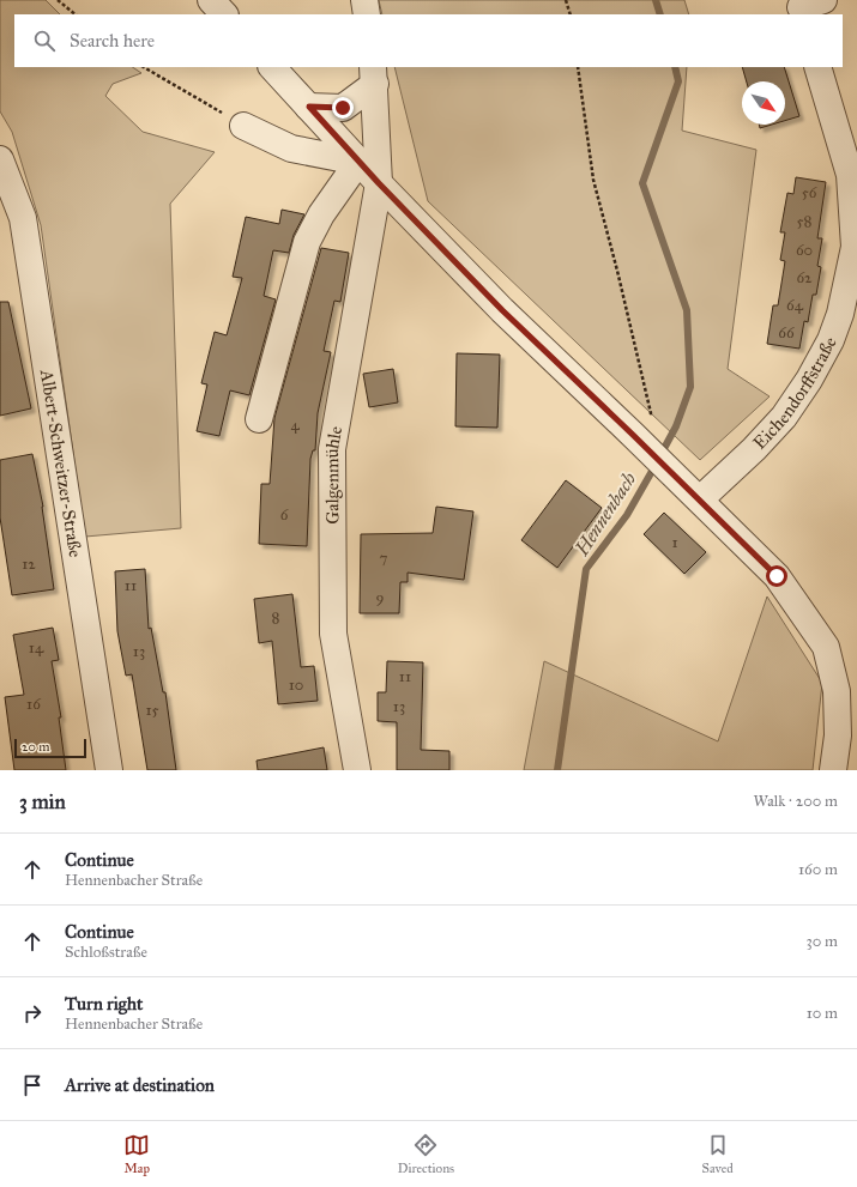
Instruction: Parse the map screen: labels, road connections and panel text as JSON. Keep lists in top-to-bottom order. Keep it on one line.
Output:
{"streets":{"street":["Eichendorffstraße","Albert-Schweitzer-Straße","Galgenmühle"]},"water":["Hennenbach"],"house_numbers":["56","58","60","62","64","66","4","6","1","7","12","11","9","8","14","13","11","10","16","13","15"],"scale_bar":"20 m","north":"bottom right","page":{"search":"Search here","scale":"20 m","heading":["3 min","Walk · 200 m"],"list":[["Continue","Hennenbacher Straße","160 m"],["Continue","Schloßstraße","30 m"],["Turn right","Hennenbacher Straße","10 m"],"Arrive at destination"],"nav":["Map","Directions","Saved"]}}
